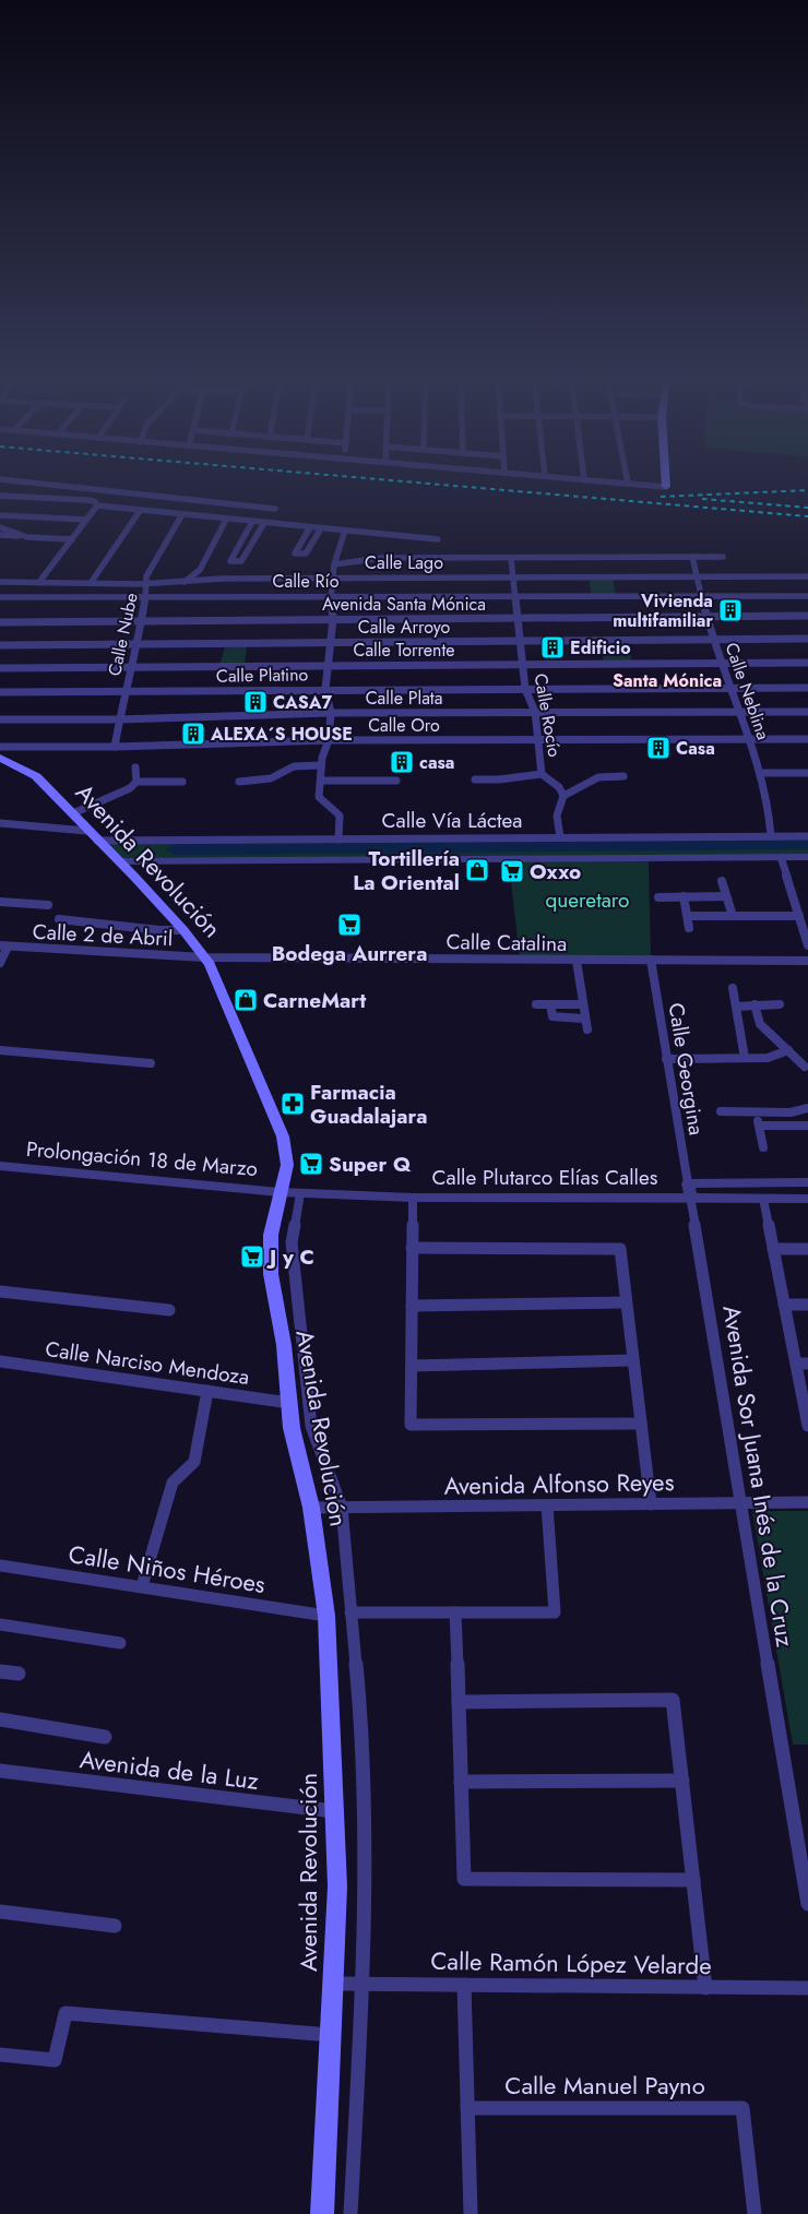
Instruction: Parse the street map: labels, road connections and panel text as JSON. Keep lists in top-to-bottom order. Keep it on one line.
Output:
{"streets":{"main road":["Avenida Revolución"],"street":["Calle Lago","Calle Río","Avenida Santa Mónica","Calle Arroyo","Calle Nube","Calle Torrente","Calle Platino","Calle Neblina","Calle Plata","Calle Rocío","Calle Oro","Calle Vía Láctea","Calle 2 de Abril","Calle Catalina","Calle Georgina","Prolongación 18 de Marzo","Calle Plutarco Elías Calles","Calle Narciso Mendoza","Avenida Sor Juana Inés de la Cruz","Avenida Alfonso Reyes","Calle Niños Héroes","Avenida de la Luz","Calle Ramón López Velarde","Calle Manuel Payno"]},"crossings":[["Calle Lago","Calle Nube"],["Calle Lago","Calle Neblina"],["Calle Lago","Calle Rocío"],["Calle Río","Calle Nube"],["Calle Río","Calle Neblina"],["Calle Río","Calle Rocío"],["Avenida Santa Mónica","Calle Nube"],["Avenida Santa Mónica","Calle Neblina"],["Avenida Santa Mónica","Calle Rocío"],["Calle Arroyo","Calle Nube"],["Calle Arroyo","Calle Neblina"],["Calle Arroyo","Calle Rocío"],["Calle Nube","Calle Torrente"],["Calle Nube","Calle Platino"],["Calle Nube","Calle Plata"],["Calle Nube","Calle Oro"],["Calle Torrente","Calle Neblina"],["Calle Torrente","Calle Rocío"],["Calle Platino","Calle Neblina"],["Calle Platino","Calle Rocío"],["Calle Neblina","Calle Plata"],["Calle Neblina","Calle Oro"],["Calle Neblina","Calle Vía Láctea"],["Calle Plata","Calle Rocío"],["Calle Rocío","Calle Oro"],["Calle Vía Láctea","Avenida Revolución"],["Avenida Revolución","Calle 2 de Abril"],["Avenida Revolución","Calle Catalina"],["Avenida Revolución","Prolongación 18 de Marzo"],["Avenida Revolución","Calle Plutarco Elías Calles"],["Avenida Revolución","Calle Narciso Mendoza"],["Avenida Revolución","Avenida Alfonso Reyes"],["Avenida Revolución","Calle Niños Héroes"],["Avenida Revolución","Avenida de la Luz"],["Avenida Revolución","Calle Ramón López Velarde"],["Calle 2 de Abril","Calle Catalina"],["Calle Catalina","Calle Georgina"],["Calle Georgina","Calle Plutarco Elías Calles"],["Calle Georgina","Avenida Sor Juana Inés de la Cruz"],["Prolongación 18 de Marzo","Calle Plutarco Elías Calles"],["Calle Plutarco Elías Calles","Avenida Sor Juana Inés de la Cruz"],["Avenida Sor Juana Inés de la Cruz","Avenida Alfonso Reyes"]],"districts":["Santa Mónica"],"parks":["queretaro"],"places":{"building":["Vivienda multifamiliar","Edificio","CASA7","ALEXA´S HOUSE","Casa","casa"],"shop":["Tortillería La Oriental","CarneMart"],"supermarket":["Oxxo","Bodega Aurrera","Super Q","J y C"],"pharmacy":["Farmacia Guadalajara"]}}
